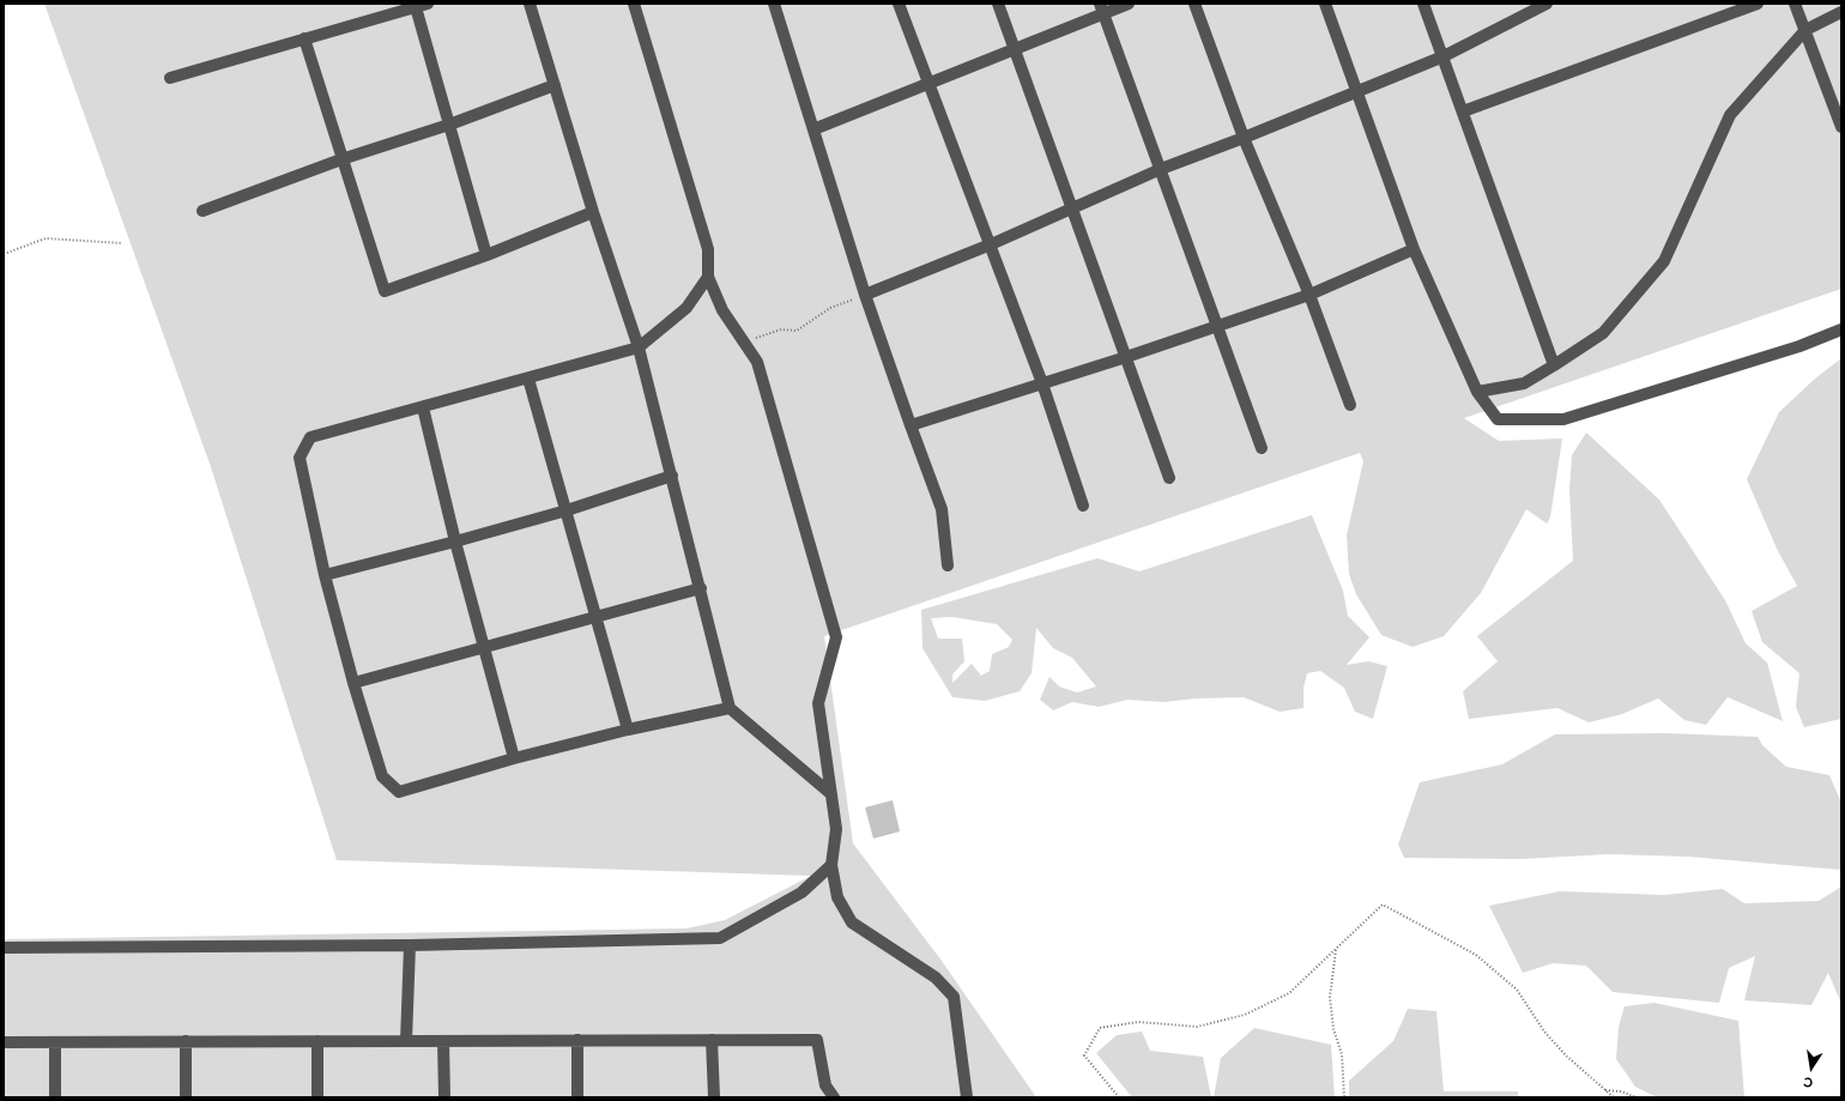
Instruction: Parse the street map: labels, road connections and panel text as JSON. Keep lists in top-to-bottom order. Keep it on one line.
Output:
{"north":"bottom"}
